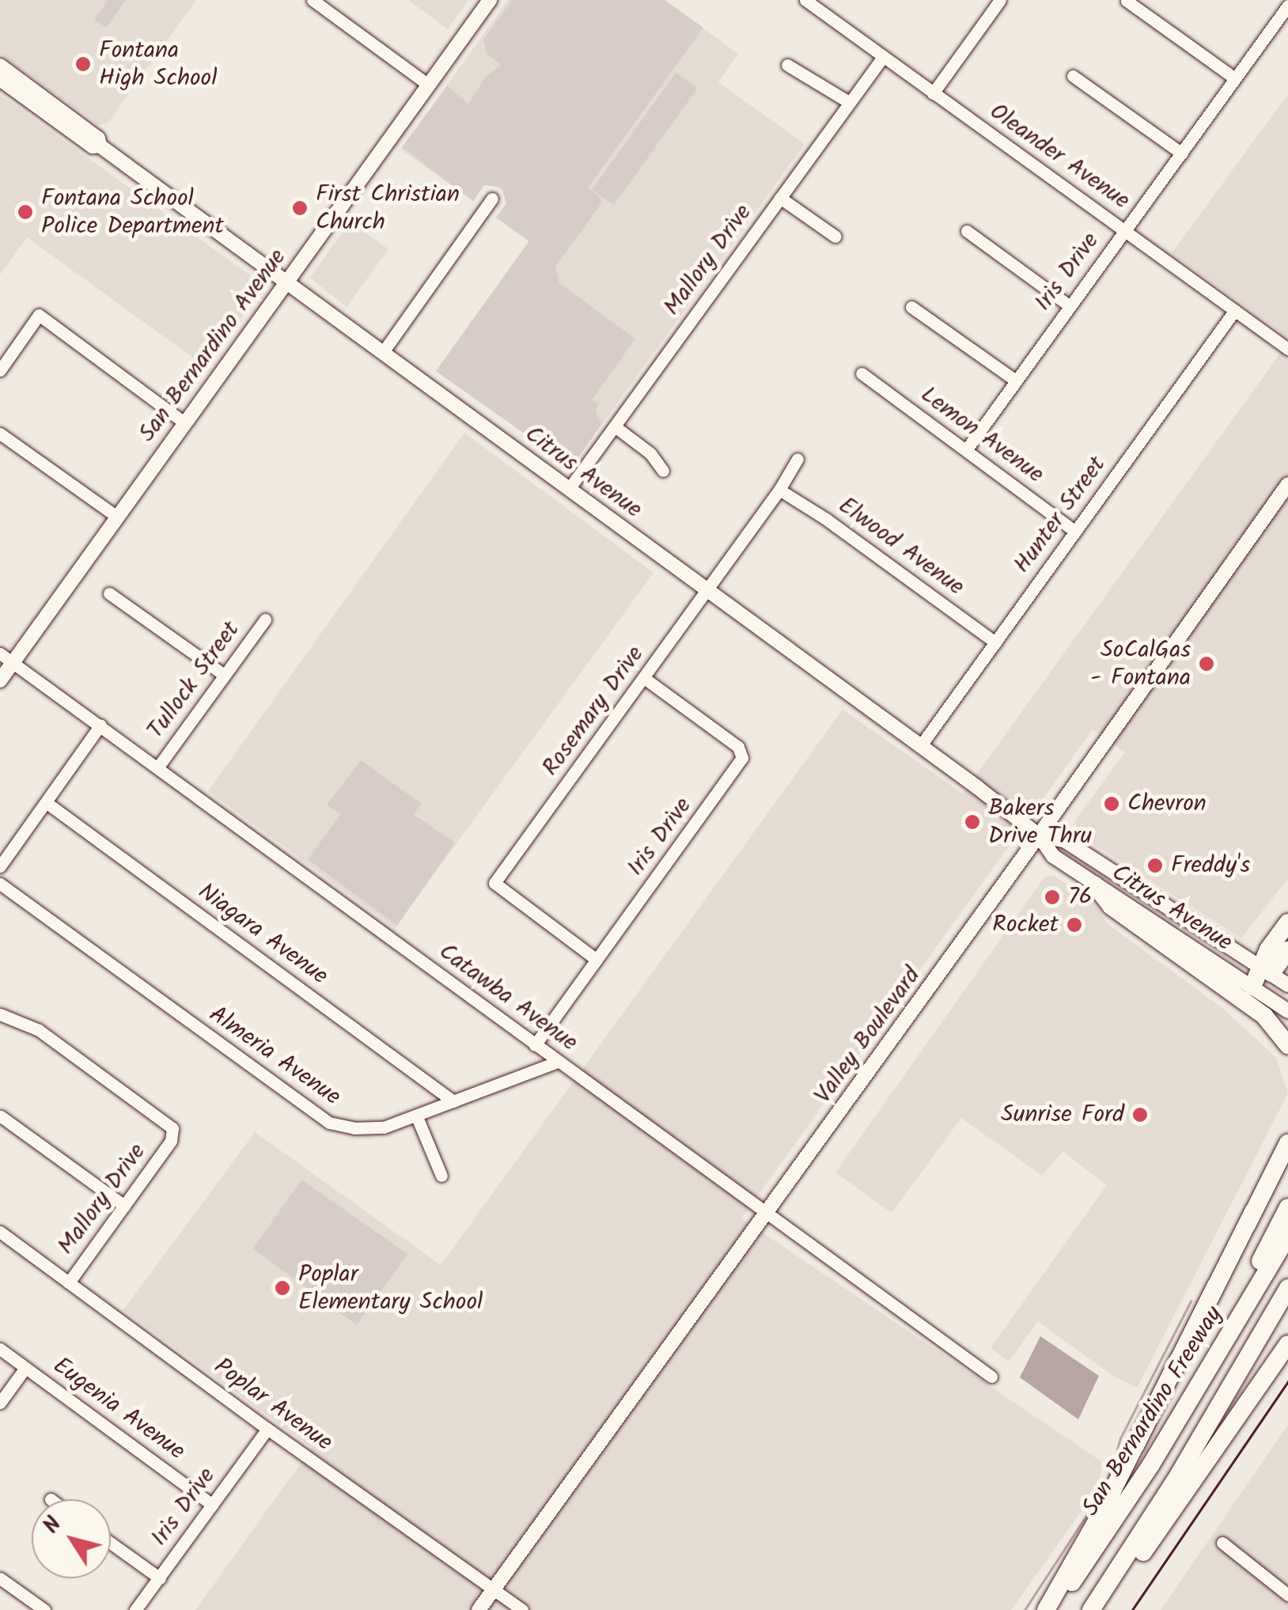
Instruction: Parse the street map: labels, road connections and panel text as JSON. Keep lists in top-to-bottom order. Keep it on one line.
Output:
{"streets":{"highway":["San Bernardino Freeway"],"main road":["San Bernardino Avenue","Citrus Avenue","Valley Boulevard"],"street":["Oleander Avenue","Mallory Drive","Iris Drive","Lemon Avenue","Hunter Street","Elwood Avenue","Tullock Street","Rosemary Drive","Niagara Avenue","Catawba Avenue","Almeria Avenue","Poplar Avenue","Eugenia Avenue"]},"crossings":[["Oleander Avenue","Mallory Drive"],["Oleander Avenue","Iris Drive"],["Oleander Avenue","Hunter Street"],["Mallory Drive","Citrus Avenue"],["Mallory Drive","Poplar Avenue"],["Iris Drive","Lemon Avenue"],["Iris Drive","Rosemary Drive"],["Iris Drive","Catawba Avenue"],["Iris Drive","Poplar Avenue"],["Iris Drive","Eugenia Avenue"],["San Bernardino Avenue","Citrus Avenue"],["San Bernardino Avenue","Catawba Avenue"],["Lemon Avenue","Hunter Street"],["Citrus Avenue","Hunter Street"],["Citrus Avenue","Rosemary Drive"],["Citrus Avenue","Valley Boulevard"],["Hunter Street","Elwood Avenue"],["Elwood Avenue","Rosemary Drive"],["Tullock Street","Catawba Avenue"],["Niagara Avenue","Almeria Avenue"],["Catawba Avenue","Valley Boulevard"],["Catawba Avenue","Almeria Avenue"],["Valley Boulevard","Poplar Avenue"]],"places":["Fontana High School","First Christian Church","Fontana School Police Department","SoCalGas - Fontana","Chevron","Bakers Drive Thru","Freddy's","76","Rocket","Sunrise Ford","Poplar Elementary School"],"north":"top left"}
